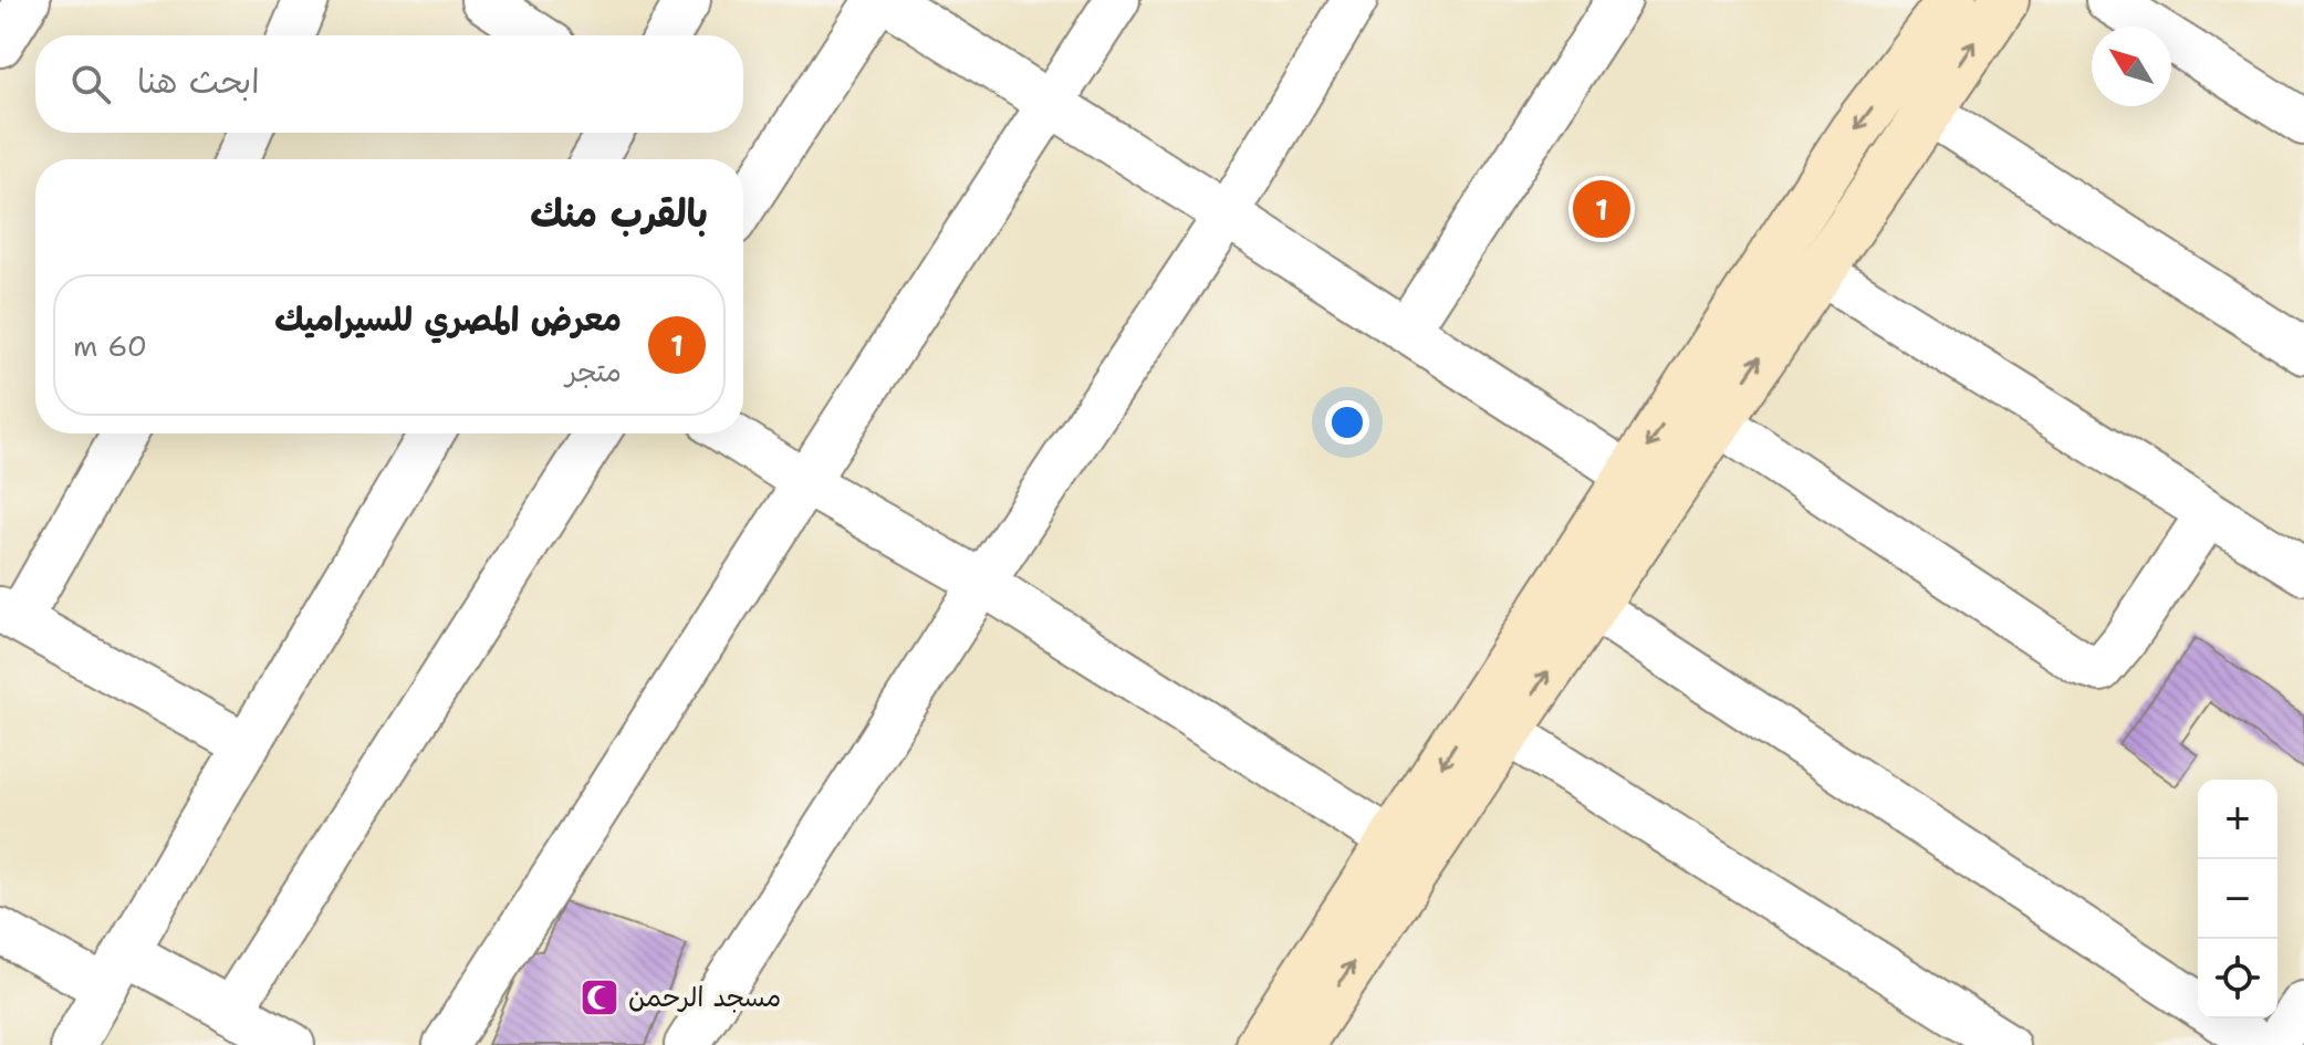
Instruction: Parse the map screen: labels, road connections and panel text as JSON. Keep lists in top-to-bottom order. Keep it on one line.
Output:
{"places":{"mosque":["مسجد الرحمن"]},"north":"top left","page":{"search":"ابحث هنا","heading":"بالقرب منك","pins":"1","list":[{"mark":"1","name":"معرض المصري للسيراميك","note":"متجر","value":"60 m"}],"map_buttons":["+","−"]}}
